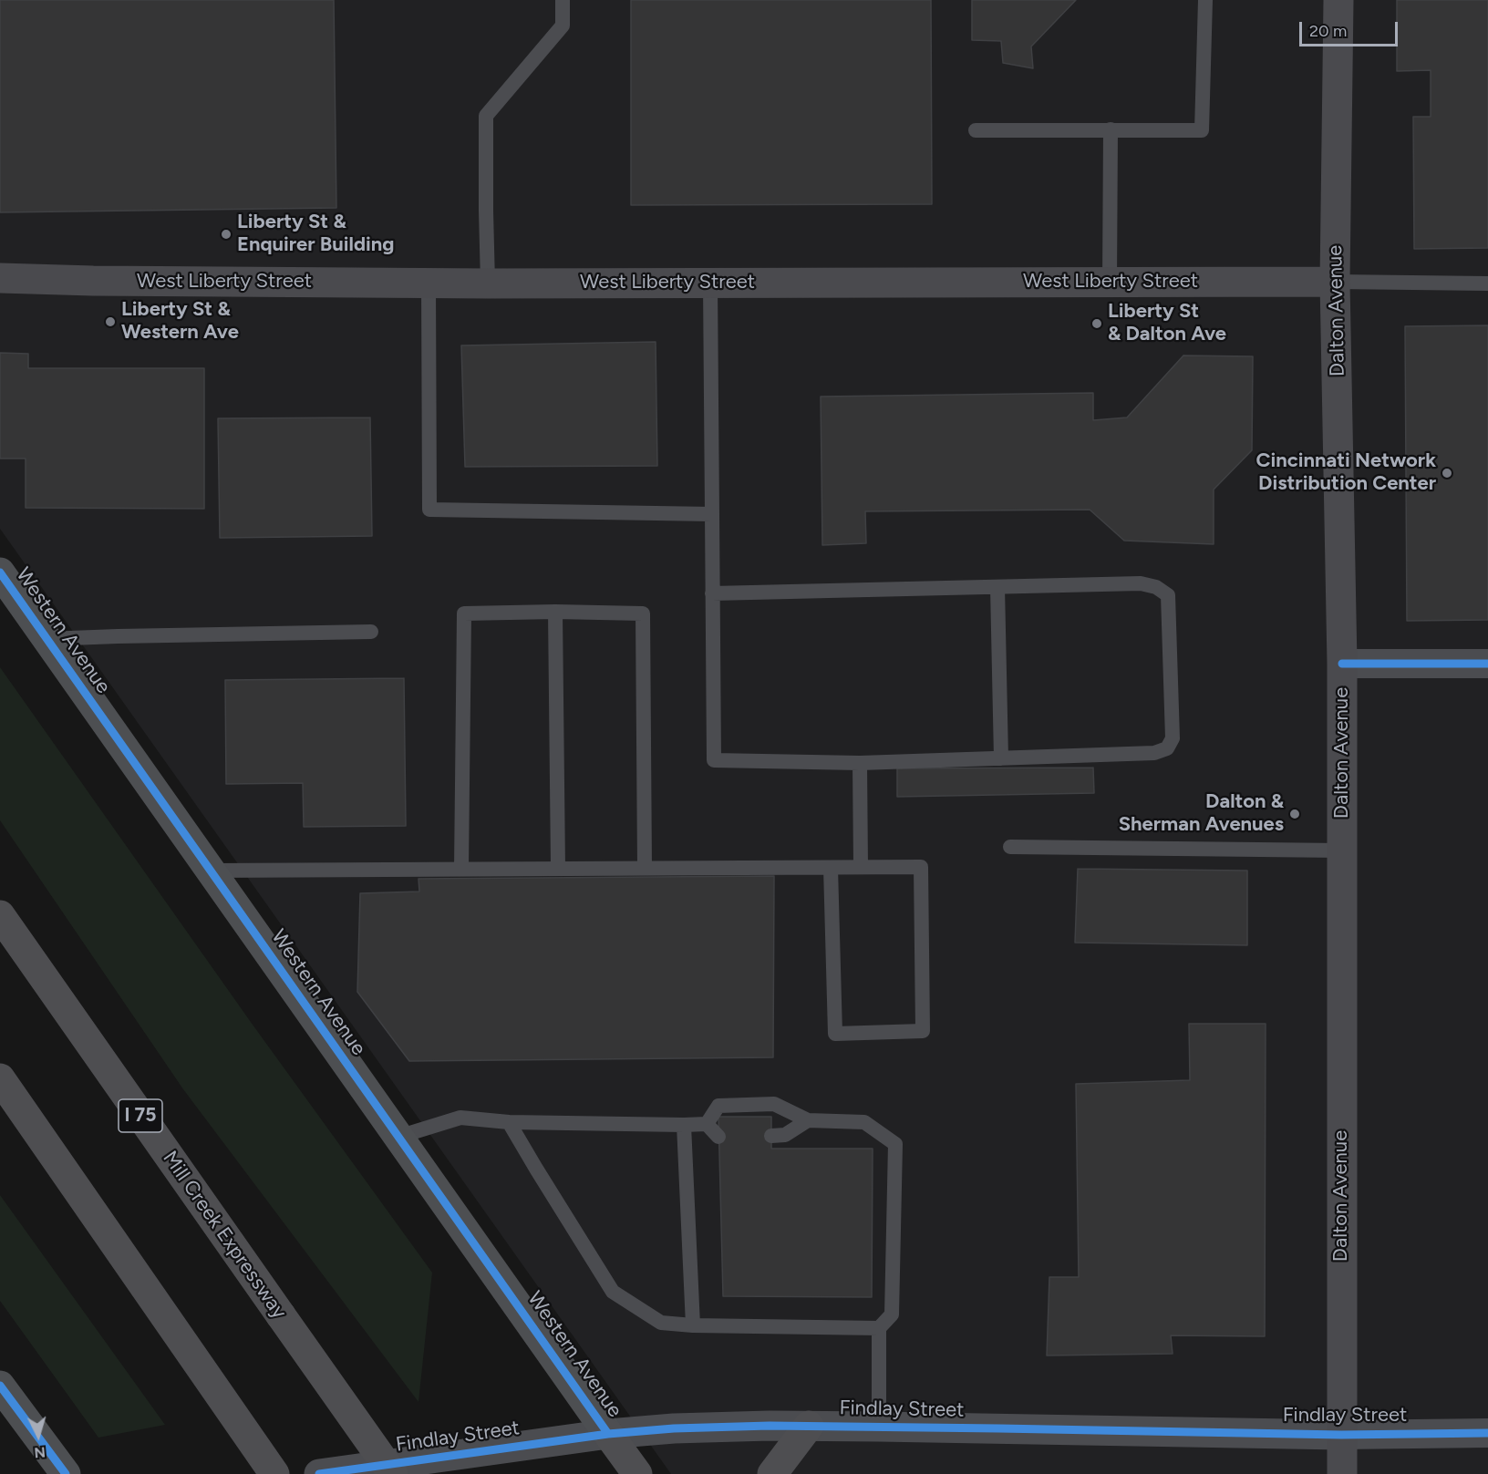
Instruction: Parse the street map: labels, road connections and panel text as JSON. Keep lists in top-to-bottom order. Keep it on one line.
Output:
{"streets":{"highway":["I 75","Mill Creek Expressway"],"main road":["West Liberty Street","Dalton Avenue","Western Avenue"],"street":["Findlay Street"]},"crossings":[["West Liberty Street","Dalton Avenue"],["Dalton Avenue","Findlay Street"],["Western Avenue","Findlay Street"]],"places":["Liberty St & Enquirer Building","Liberty St & Western Ave","Liberty St & Dalton Ave","Cincinnati Network Distribution Center","Dalton & Sherman Avenues"],"scale_bar":"20 m","north":"bottom"}
